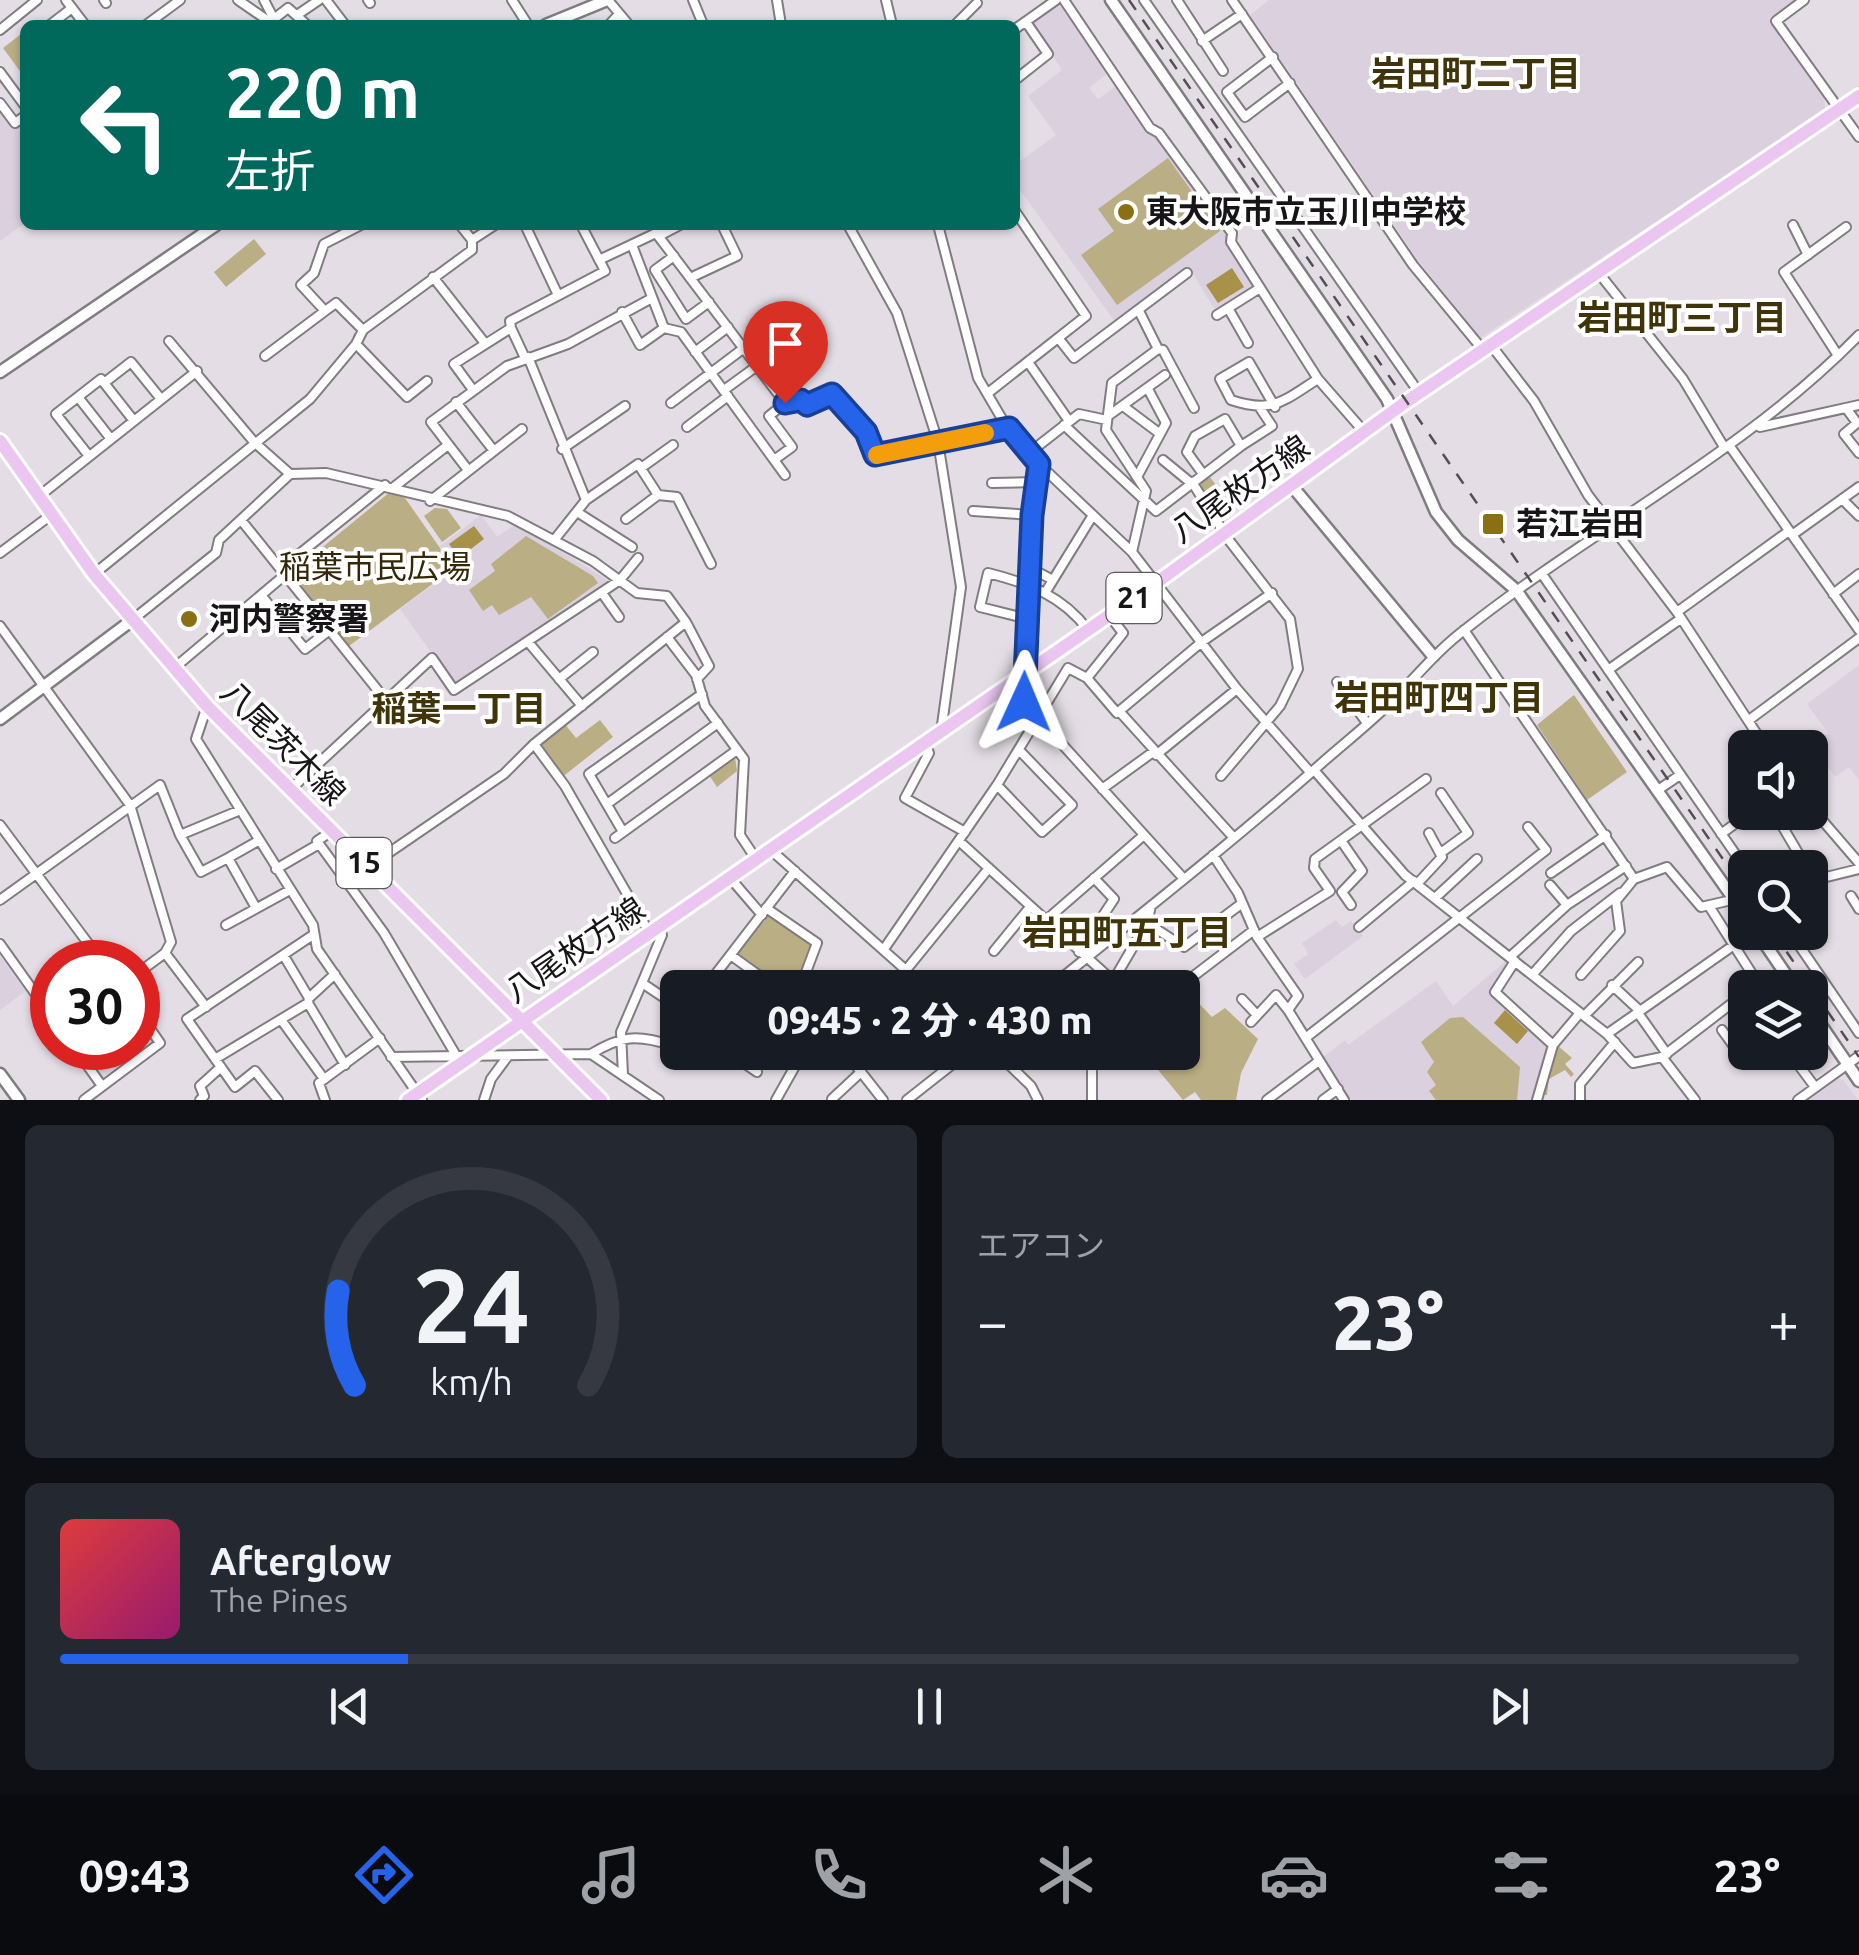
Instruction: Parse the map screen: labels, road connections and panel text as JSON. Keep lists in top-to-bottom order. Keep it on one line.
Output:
{"streets":{"main road":["八尾枚方線","21","八尾茨木線","15"]},"crossings":[["八尾枚方線","八尾茨木線"]],"districts":["岩田町二丁目","岩田町三丁目","岩田町四丁目","稲葉一丁目","岩田町五丁目"],"parks":["稲葉市民広場"],"places":{"other":["東大阪市立玉川中学校","河内警察署"],"transit":["若江岩田"]},"page":{"turn":["220 m","左折"],"limit":"30","trip":"09:45 · 2 分 · 430 m","tile":"エアコン","heat":["−","23°","+"],"song":["Afterglow","The Pines"],"tabs":["09:43","23°"],"gauge":["24","km/h"]}}
